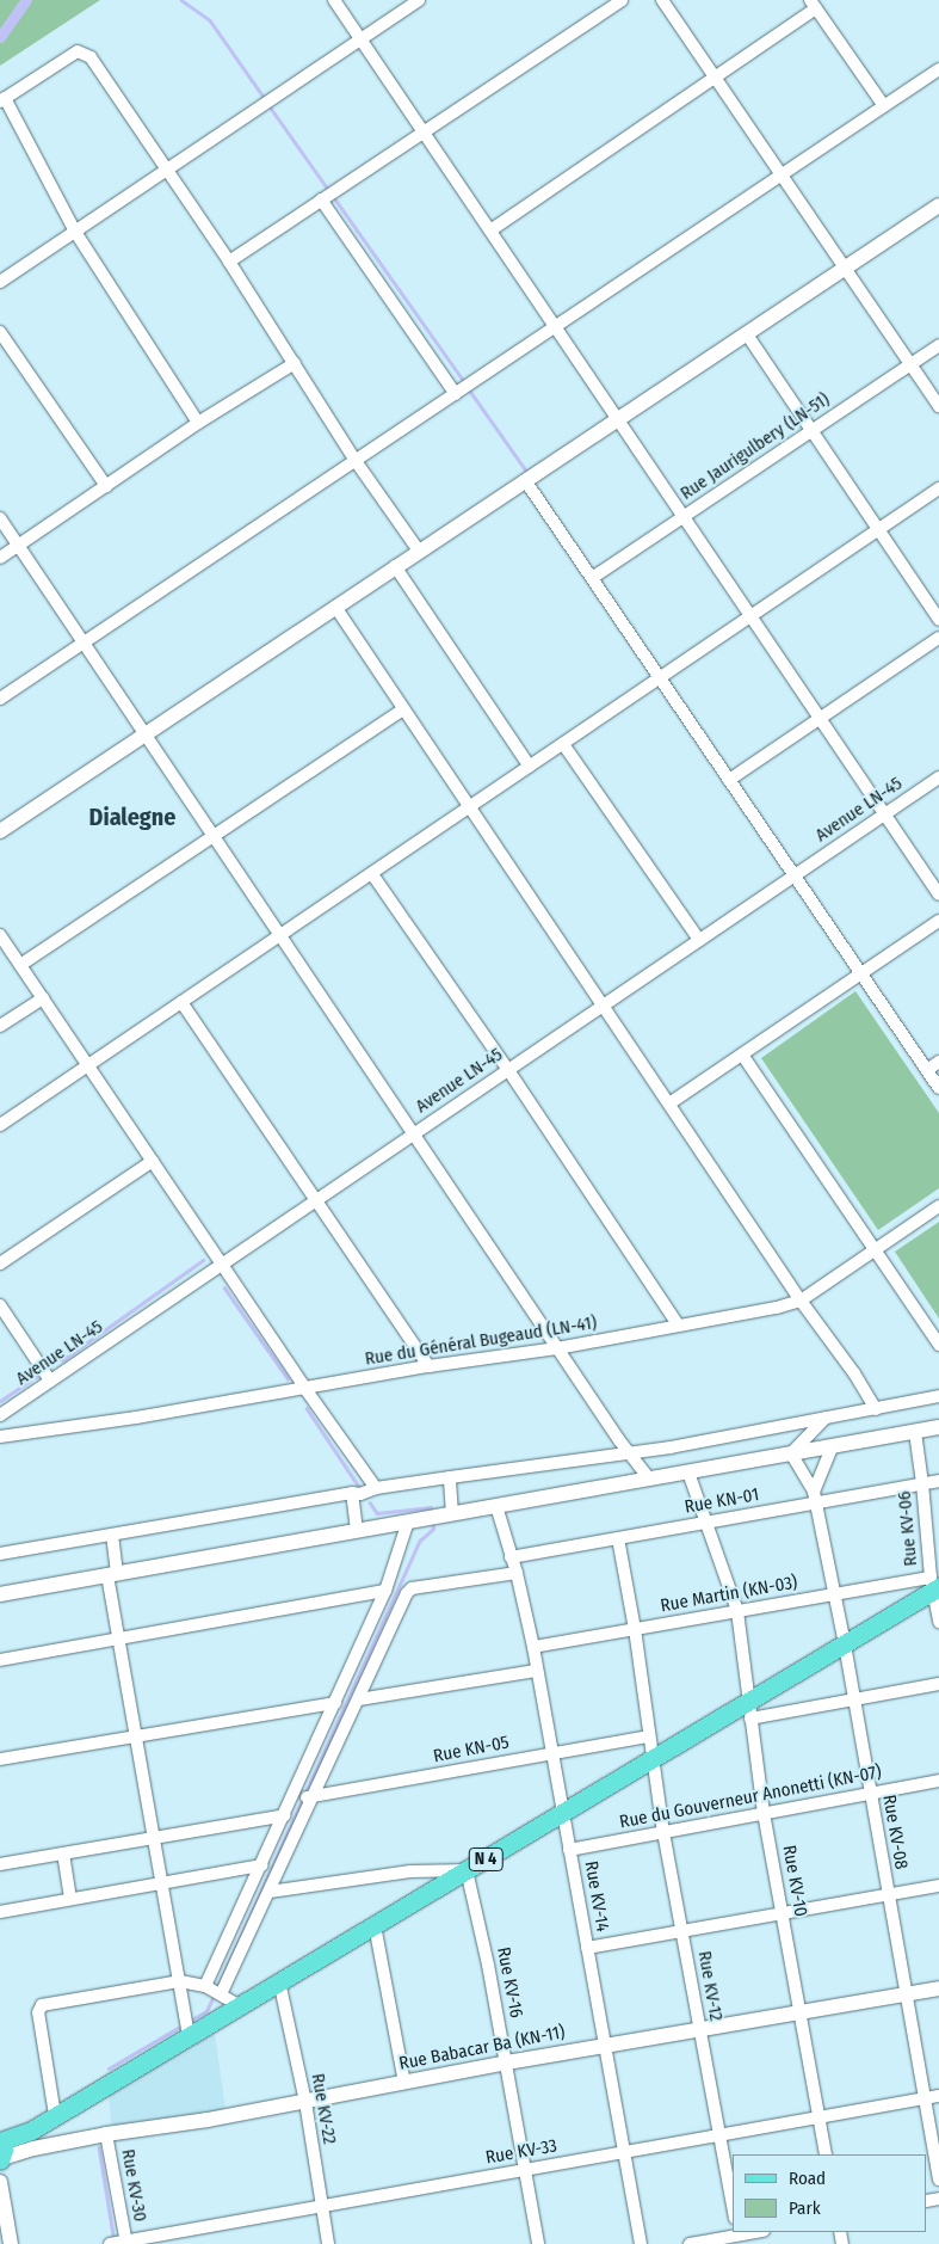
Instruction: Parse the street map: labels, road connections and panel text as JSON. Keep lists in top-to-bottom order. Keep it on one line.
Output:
{"streets":{"main road":["N 4"],"street":["Rue Jaurigulbery (LN-51)","Avenue LN-45","Rue du Général Bugeaud (LN-41)","Rue KN-01","Rue KV-06","Rue Martin (KN-03)","Rue KN-05","Rue du Gouverneur Anonetti (KN-07)","Rue KV-08","Rue KV-10","Rue KV-14","Rue KV-16","Rue KV-12","Rue Babacar Ba (KN-11)","Rue KV-22","Rue KV-33","Rue KV-30"]},"crossings":[["Rue KN-01","Rue KV-06"],["Rue KN-01","Rue KV-08"],["Rue KN-01","Rue KV-10"],["Rue KN-01","Rue KV-14"],["Rue KN-01","Rue KV-12"],["Rue KV-06","Rue Martin (KN-03)"],["Rue KV-06","N 4"],["Rue Martin (KN-03)","Rue KV-08"],["Rue Martin (KN-03)","N 4"],["Rue Martin (KN-03)","Rue KV-10"],["Rue Martin (KN-03)","Rue KV-14"],["Rue Martin (KN-03)","Rue KV-12"],["Rue KN-05","Rue KV-14"],["Rue KN-05","Rue KV-12"],["Rue du Gouverneur Anonetti (KN-07)","Rue KV-08"],["Rue du Gouverneur Anonetti (KN-07)","Rue KV-10"],["Rue du Gouverneur Anonetti (KN-07)","Rue KV-14"],["Rue du Gouverneur Anonetti (KN-07)","Rue KV-12"],["Rue KV-08","N 4"],["Rue KV-08","Rue Babacar Ba (KN-11)"],["Rue KV-08","Rue KV-33"],["N 4","Rue KV-10"],["N 4","Rue KV-14"],["N 4","Rue KV-16"],["N 4","Rue KV-12"],["N 4","Rue Babacar Ba (KN-11)"],["N 4","Rue KV-22"],["Rue KV-10","Rue Babacar Ba (KN-11)"],["Rue KV-10","Rue KV-33"],["Rue KV-14","Rue Babacar Ba (KN-11)"],["Rue KV-14","Rue KV-33"],["Rue KV-16","Rue Babacar Ba (KN-11)"],["Rue KV-16","Rue KV-33"],["Rue KV-12","Rue Babacar Ba (KN-11)"],["Rue KV-12","Rue KV-33"],["Rue Babacar Ba (KN-11)","Rue KV-22"],["Rue Babacar Ba (KN-11)","Rue KV-30"],["Rue KV-22","Rue KV-33"],["Rue KV-33","Rue KV-30"]],"districts":["Dialegne"],"legend":["Road","Park"]}
